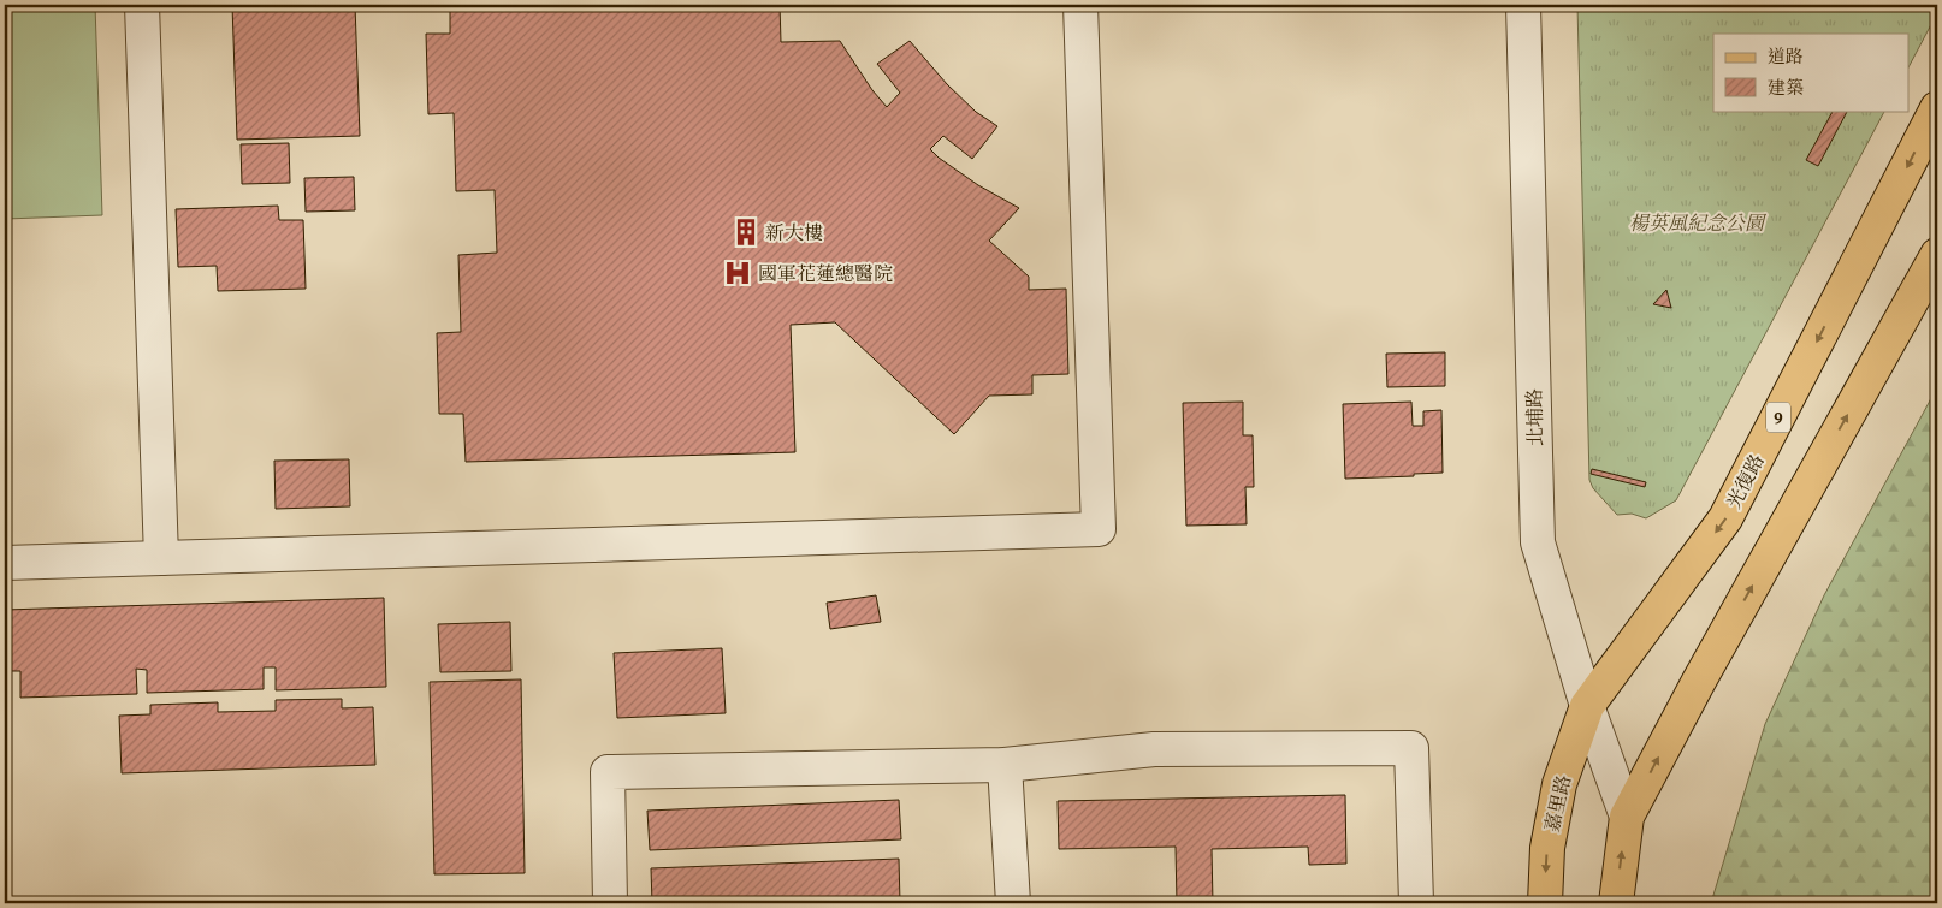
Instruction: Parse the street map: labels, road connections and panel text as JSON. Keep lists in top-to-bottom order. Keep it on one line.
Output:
{"streets":{"main road":["9","光復路","嘉里路"],"street":["北埔路"]},"crossings":[["北埔路","光復路"],["北埔路","嘉里路"],["光復路","嘉里路"]],"parks":["楊英風紀念公園"],"places":{"building":["新大樓"],"hospital":["國軍花蓮總醫院"]},"legend":["道路","建築"]}
